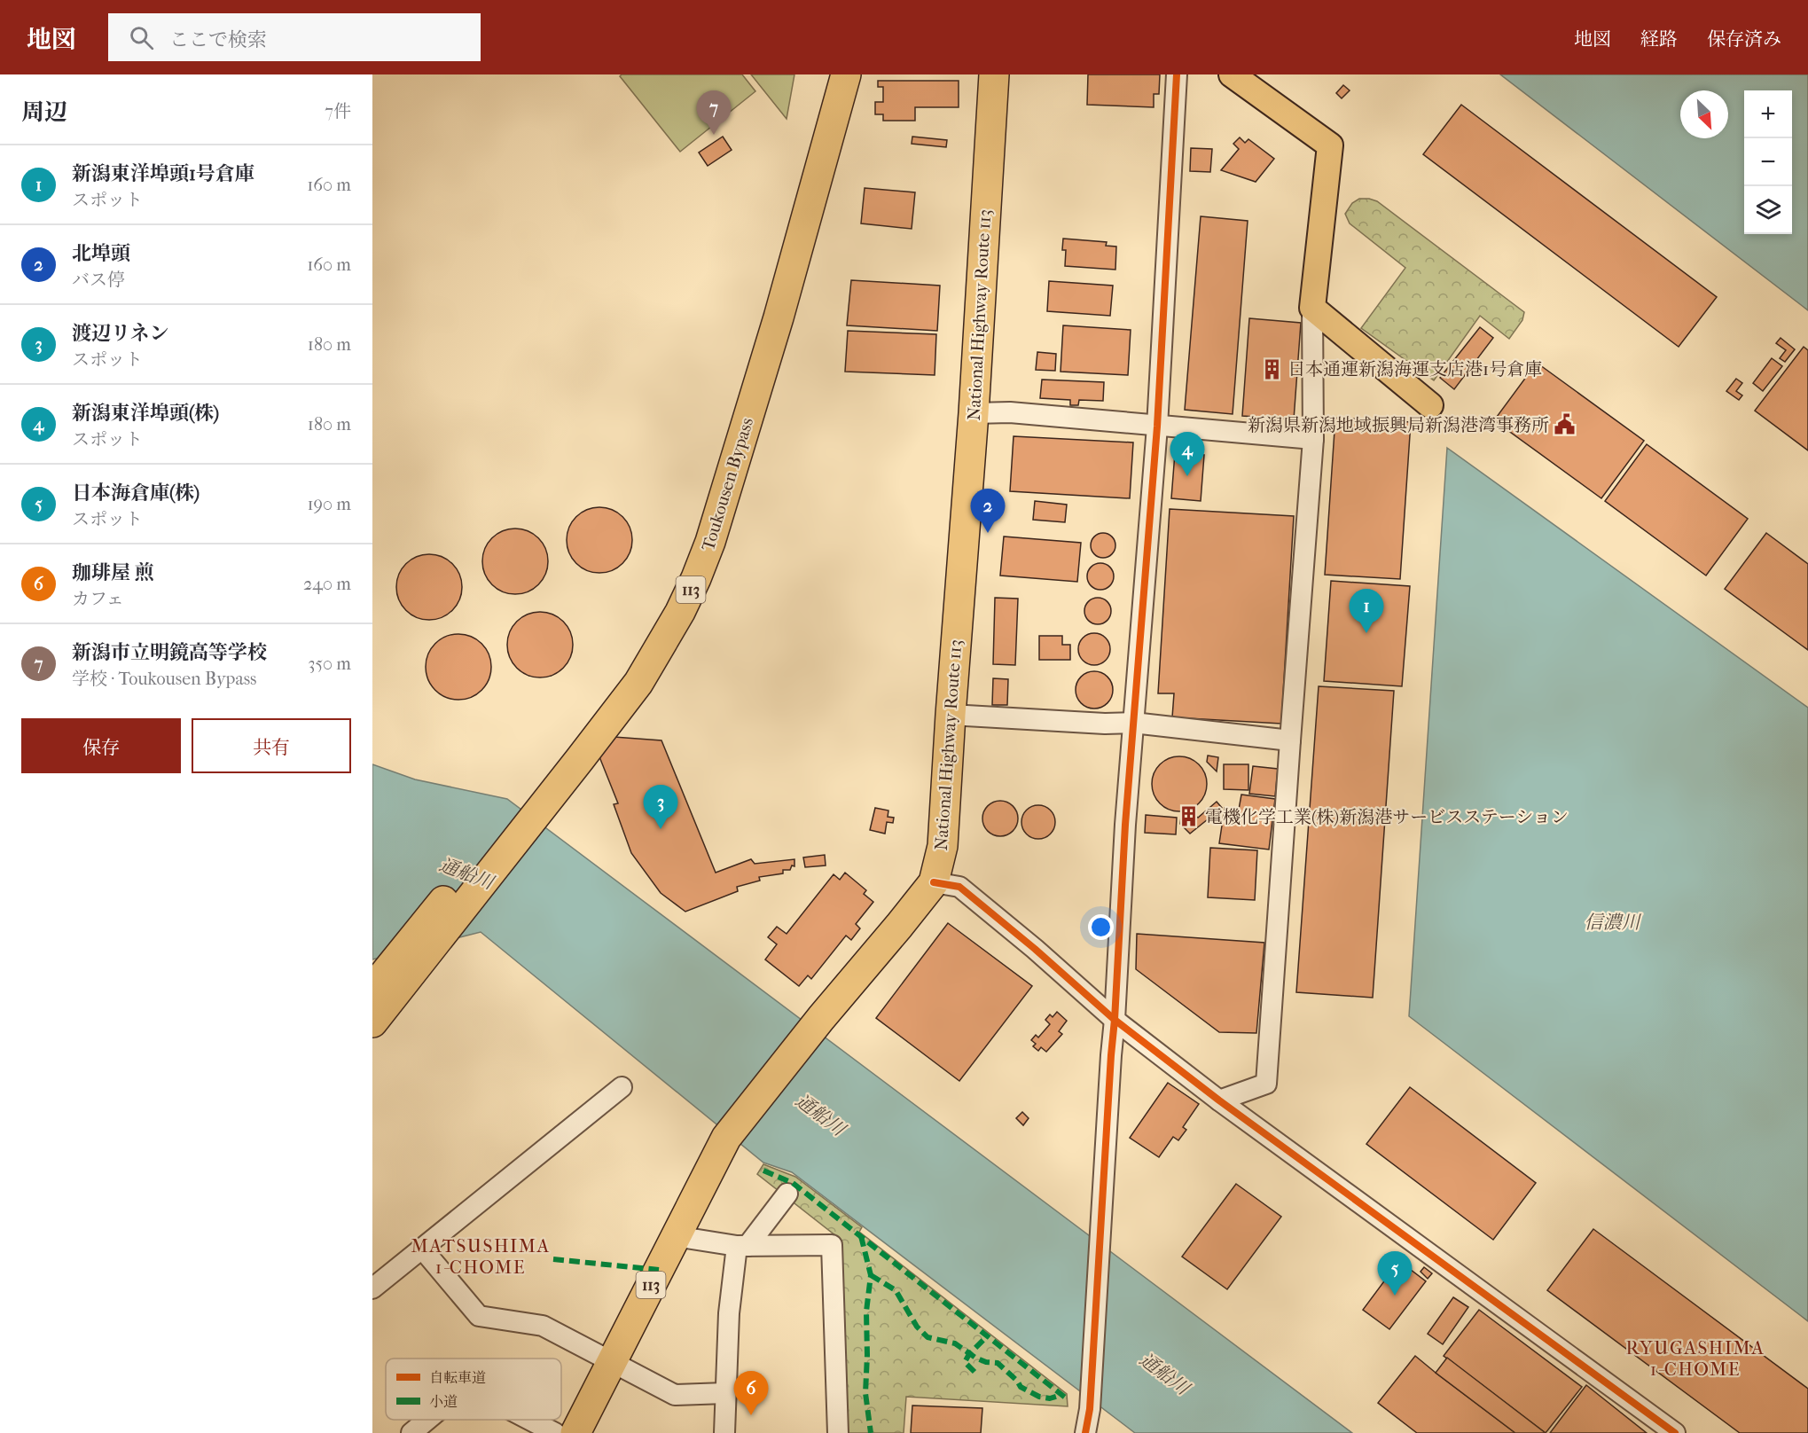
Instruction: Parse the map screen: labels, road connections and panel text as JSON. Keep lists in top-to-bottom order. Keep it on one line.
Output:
{"streets":{"highway":["National Highway Route 113","Toukousen Bypass","113"]},"districts":["MATSUSHIMA 1-CHOME","RYUGASHIMA 1-CHOME"],"water":["通船川","信濃川"],"places":{"building":["日本通運新潟海運支店港1号倉庫","電機化学工業(株)新潟港サービスステーション"],"public building":["新潟県新潟地域振興局新潟港湾事務所"]},"legend":["自転車道","小道"],"north":"bottom right","page":{"header":"地図","search":"ここで検索","nav":["地図","経路","保存済み"],"heading":["周辺","7件"],"map_buttons":["+","−"],"pins":["7","4","2","1","3","5","6"],"list":[{"mark":"1","name":"新潟東洋埠頭1号倉庫","note":"スポット","value":"160 m"},{"mark":"2","name":"北埠頭","note":"バス停","value":"160 m"},{"mark":"3","name":"渡辺リネン","note":"スポット","value":"180 m"},{"mark":"4","name":"新潟東洋埠頭(株)","note":"スポット","value":"180 m"},{"mark":"5","name":"日本海倉庫(株)","note":"スポット","value":"190 m"},{"mark":"6","name":"珈琲屋 煎","note":"カフェ","value":"240 m"},{"mark":"7","name":"新潟市立明鏡高等学校","note":"学校 · Toukousen Bypass","value":"350 m"}],"buttons":["保存","共有"]}}
